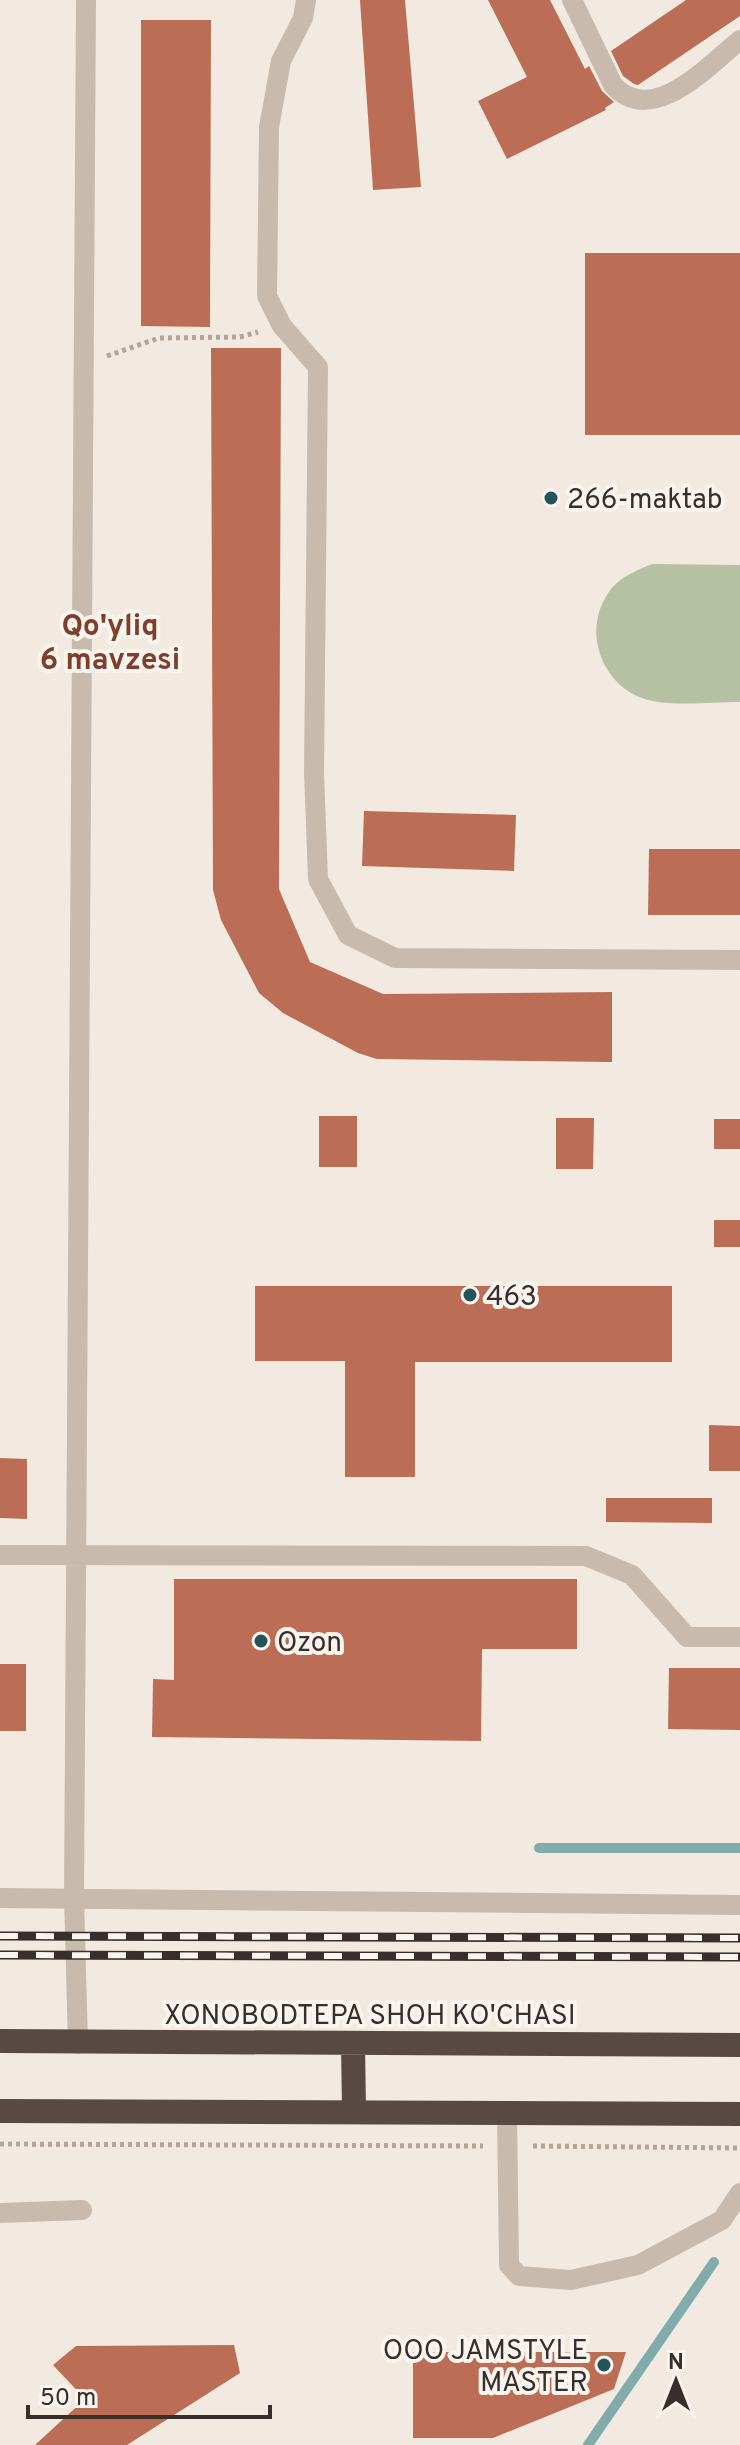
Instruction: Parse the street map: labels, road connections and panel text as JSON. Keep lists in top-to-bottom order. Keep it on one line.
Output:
{"streets":{"highway":["XONOBODTEPA SHOH KO'CHASI"]},"districts":["Qo'yliq 6 mavzesi"],"places":["266-maktab","463","Ozon","OOO JAMSTYLE MASTER"],"scale_bar":"50 m","north":"top"}
